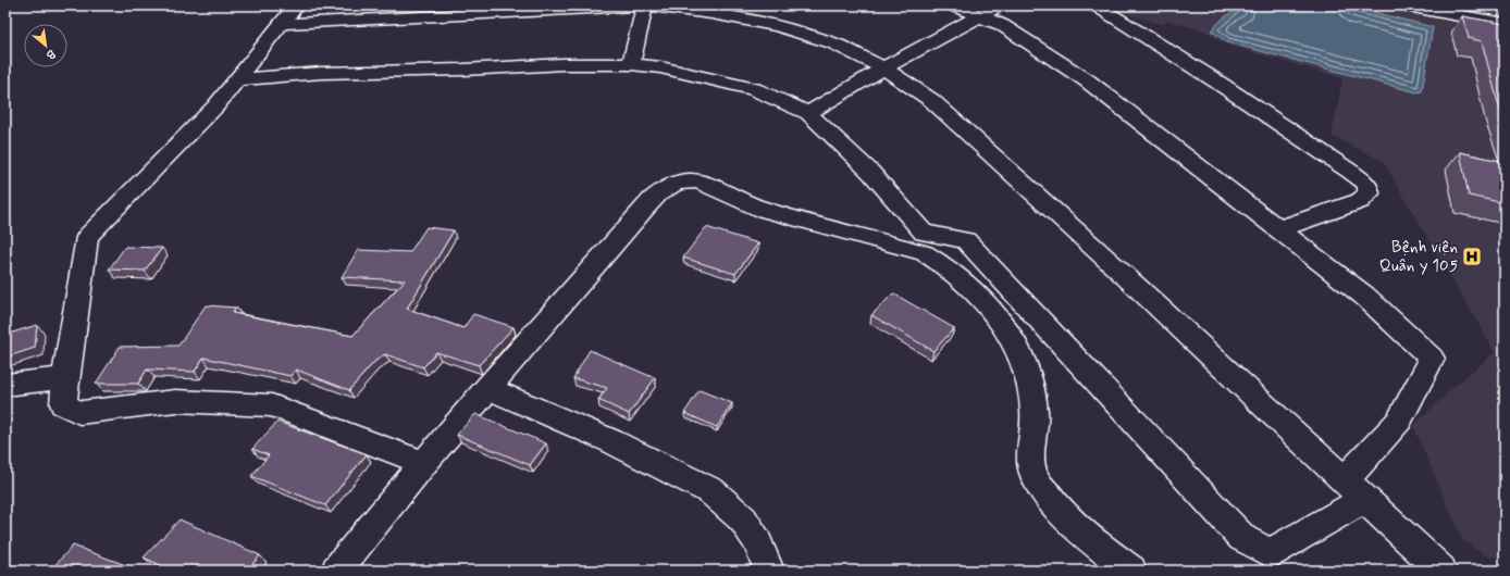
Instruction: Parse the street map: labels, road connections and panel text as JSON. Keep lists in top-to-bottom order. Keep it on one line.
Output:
{"places":{"hospital":["Bệnh viện Quân y 105"]},"north":"bottom right"}
